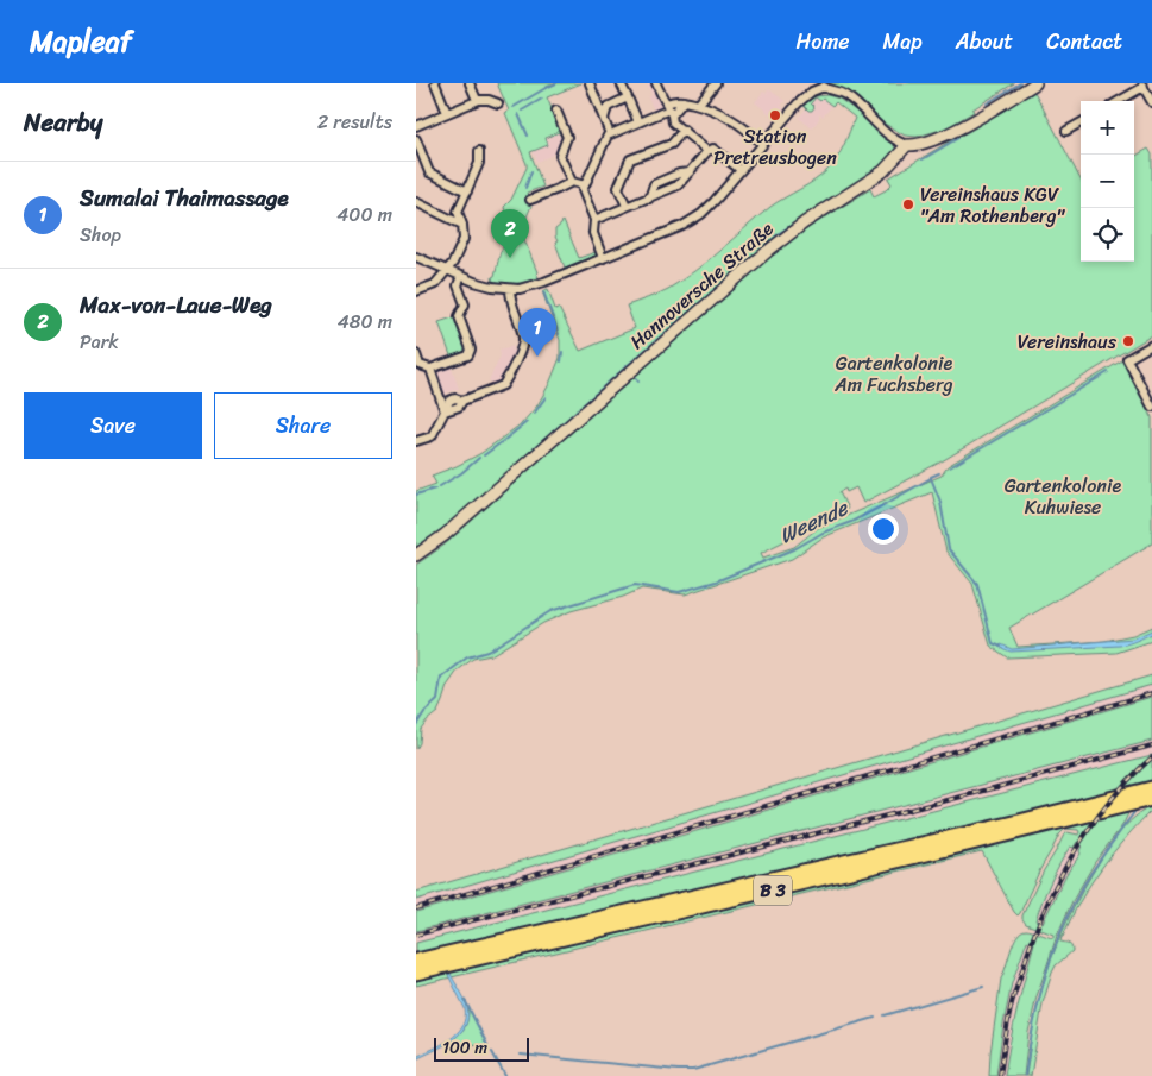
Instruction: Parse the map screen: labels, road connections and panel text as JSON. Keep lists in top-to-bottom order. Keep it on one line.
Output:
{"streets":{"highway":["B 3"],"street":["Hannoversche Straße"]},"water":["Weende"],"parks":["Gartenkolonie Am Fuchsberg","Gartenkolonie Kuhwiese"],"places":["Station Pretreusbogen","Vereinshaus KGV \"Am Rothenberg\"","Vereinshaus"],"scale_bar":"100 m","page":{"header":"Mapleaf","nav":["Home","Map","About","Contact"],"heading":["Nearby","2 results"],"map_buttons":["+","−"],"list":[{"mark":"1","name":"Sumalai Thaimassage","note":"Shop","value":"400 m"},{"mark":"2","name":"Max-von-Laue-Weg","note":"Park","value":"480 m"}],"pins":["2","1"],"buttons":["Save","Share"],"scale":"100 m"}}
